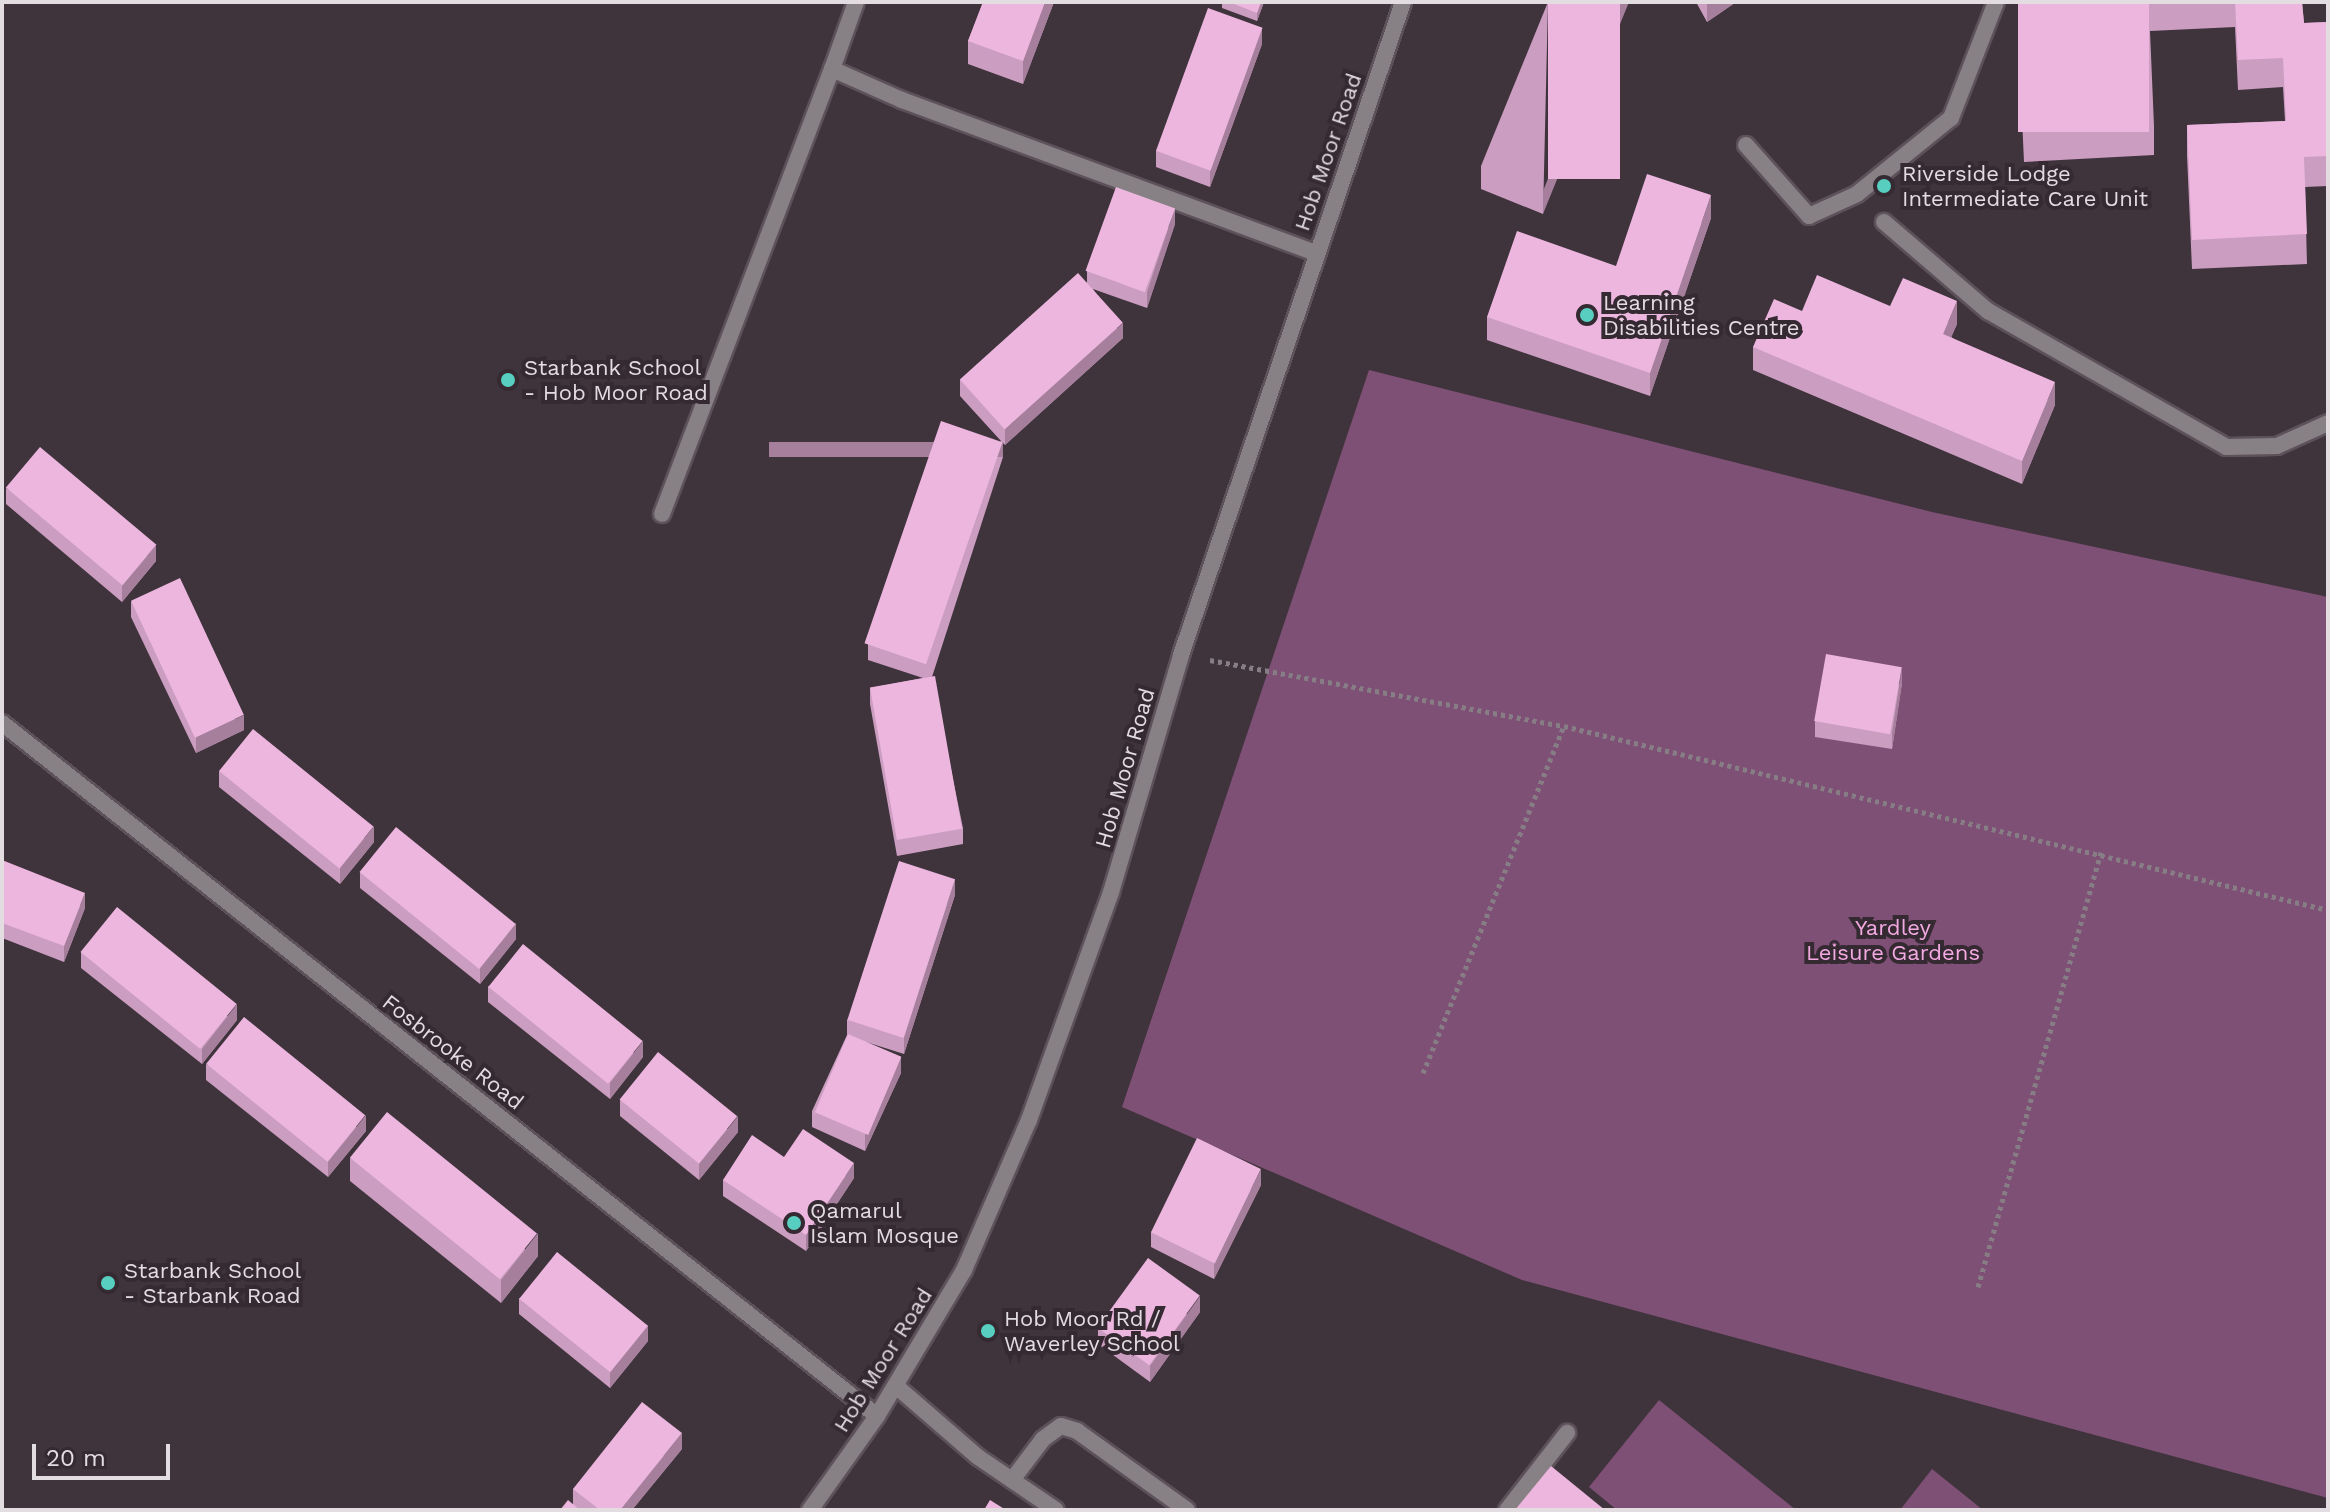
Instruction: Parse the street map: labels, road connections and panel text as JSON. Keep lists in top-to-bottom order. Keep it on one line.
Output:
{"streets":{"street":["Hob Moor Road","Fosbrooke Road"]},"crossings":[["Hob Moor Road","Fosbrooke Road"]],"parks":["Yardley Leisure Gardens"],"places":["Riverside Lodge Intermediate Care Unit","Learning Disabilities Centre","Starbank School - Hob Moor Road","Qamarul Islam Mosque","Starbank School - Starbank Road","Hob Moor Rd / Waverley School"],"scale_bar":"20 m"}
